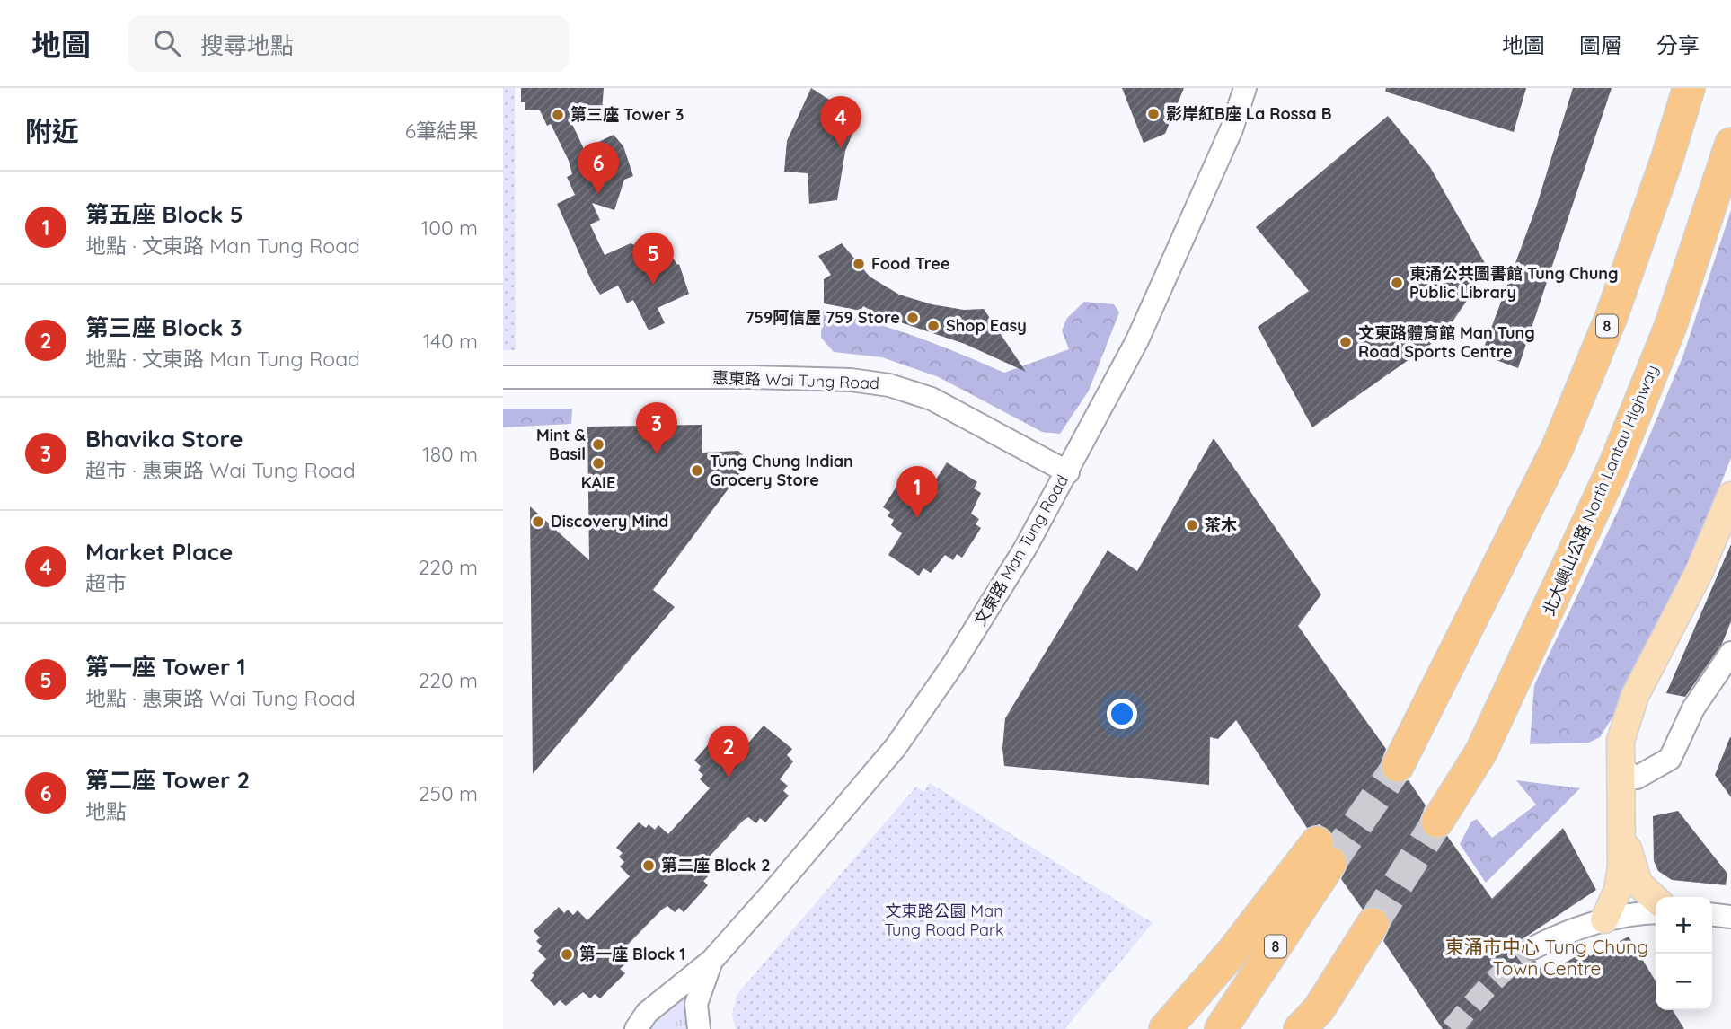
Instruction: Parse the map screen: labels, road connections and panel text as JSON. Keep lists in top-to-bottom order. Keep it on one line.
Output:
{"streets":{"highway":["8","北大嶼山公路 North Lantau Highway"],"street":["惠東路 Wai Tung Road","文東路 Man Tung Road"]},"crossings":[["惠東路 Wai Tung Road","文東路 Man Tung Road"]],"districts":["東涌市中心 Tung Chung Town Centre"],"parks":["文東路公園 Man Tung Road Park"],"places":["影岸紅B座 La Rossa B","第三座 Tower 3","Food Tree","東涌公共圖書館 Tung Chung Public Library","759阿信屋 759 Store","Shop Easy","文東路體育館 Man Tung Road Sports Centre","Mint & Basil","KAIE","Tung Chung Indian Grocery Store","Discovery Mind","茶木","第二座 Block 2","第一座 Block 1"],"page":{"header":"地圖","search":"搜尋地點","nav":["地圖","圖層","分享"],"heading":["附近","6筆結果"],"pins":["4","6","5","3","1","2"],"list":[{"mark":"1","name":"第五座 Block 5","note":"地點 · 文東路 Man Tung Road","value":"100 m"},{"mark":"2","name":"第三座 Block 3","note":"地點 · 文東路 Man Tung Road","value":"140 m"},{"mark":"3","name":"Bhavika Store","note":"超市 · 惠東路 Wai Tung Road","value":"180 m"},{"mark":"4","name":"Market Place","note":"超市","value":"220 m"},{"mark":"5","name":"第一座 Tower 1","note":"地點 · 惠東路 Wai Tung Road","value":"220 m"},{"mark":"6","name":"第二座 Tower 2","note":"地點","value":"250 m"}],"map_buttons":["+","−"]}}
